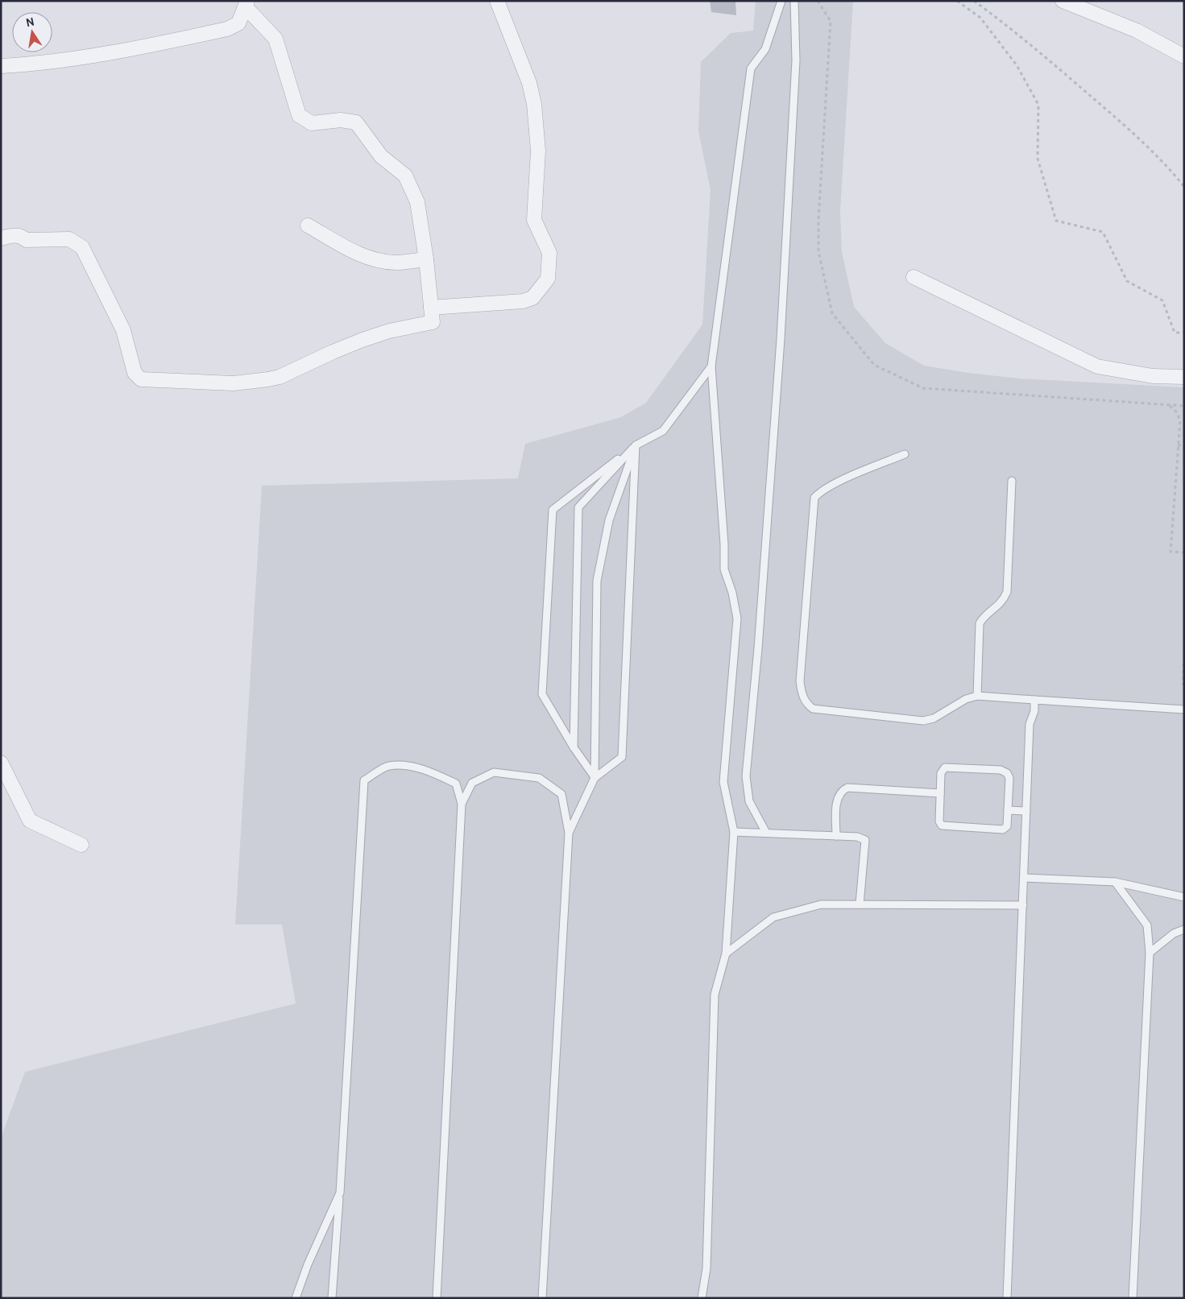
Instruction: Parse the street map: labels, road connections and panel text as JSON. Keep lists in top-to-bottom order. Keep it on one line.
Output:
{"north":"top"}
